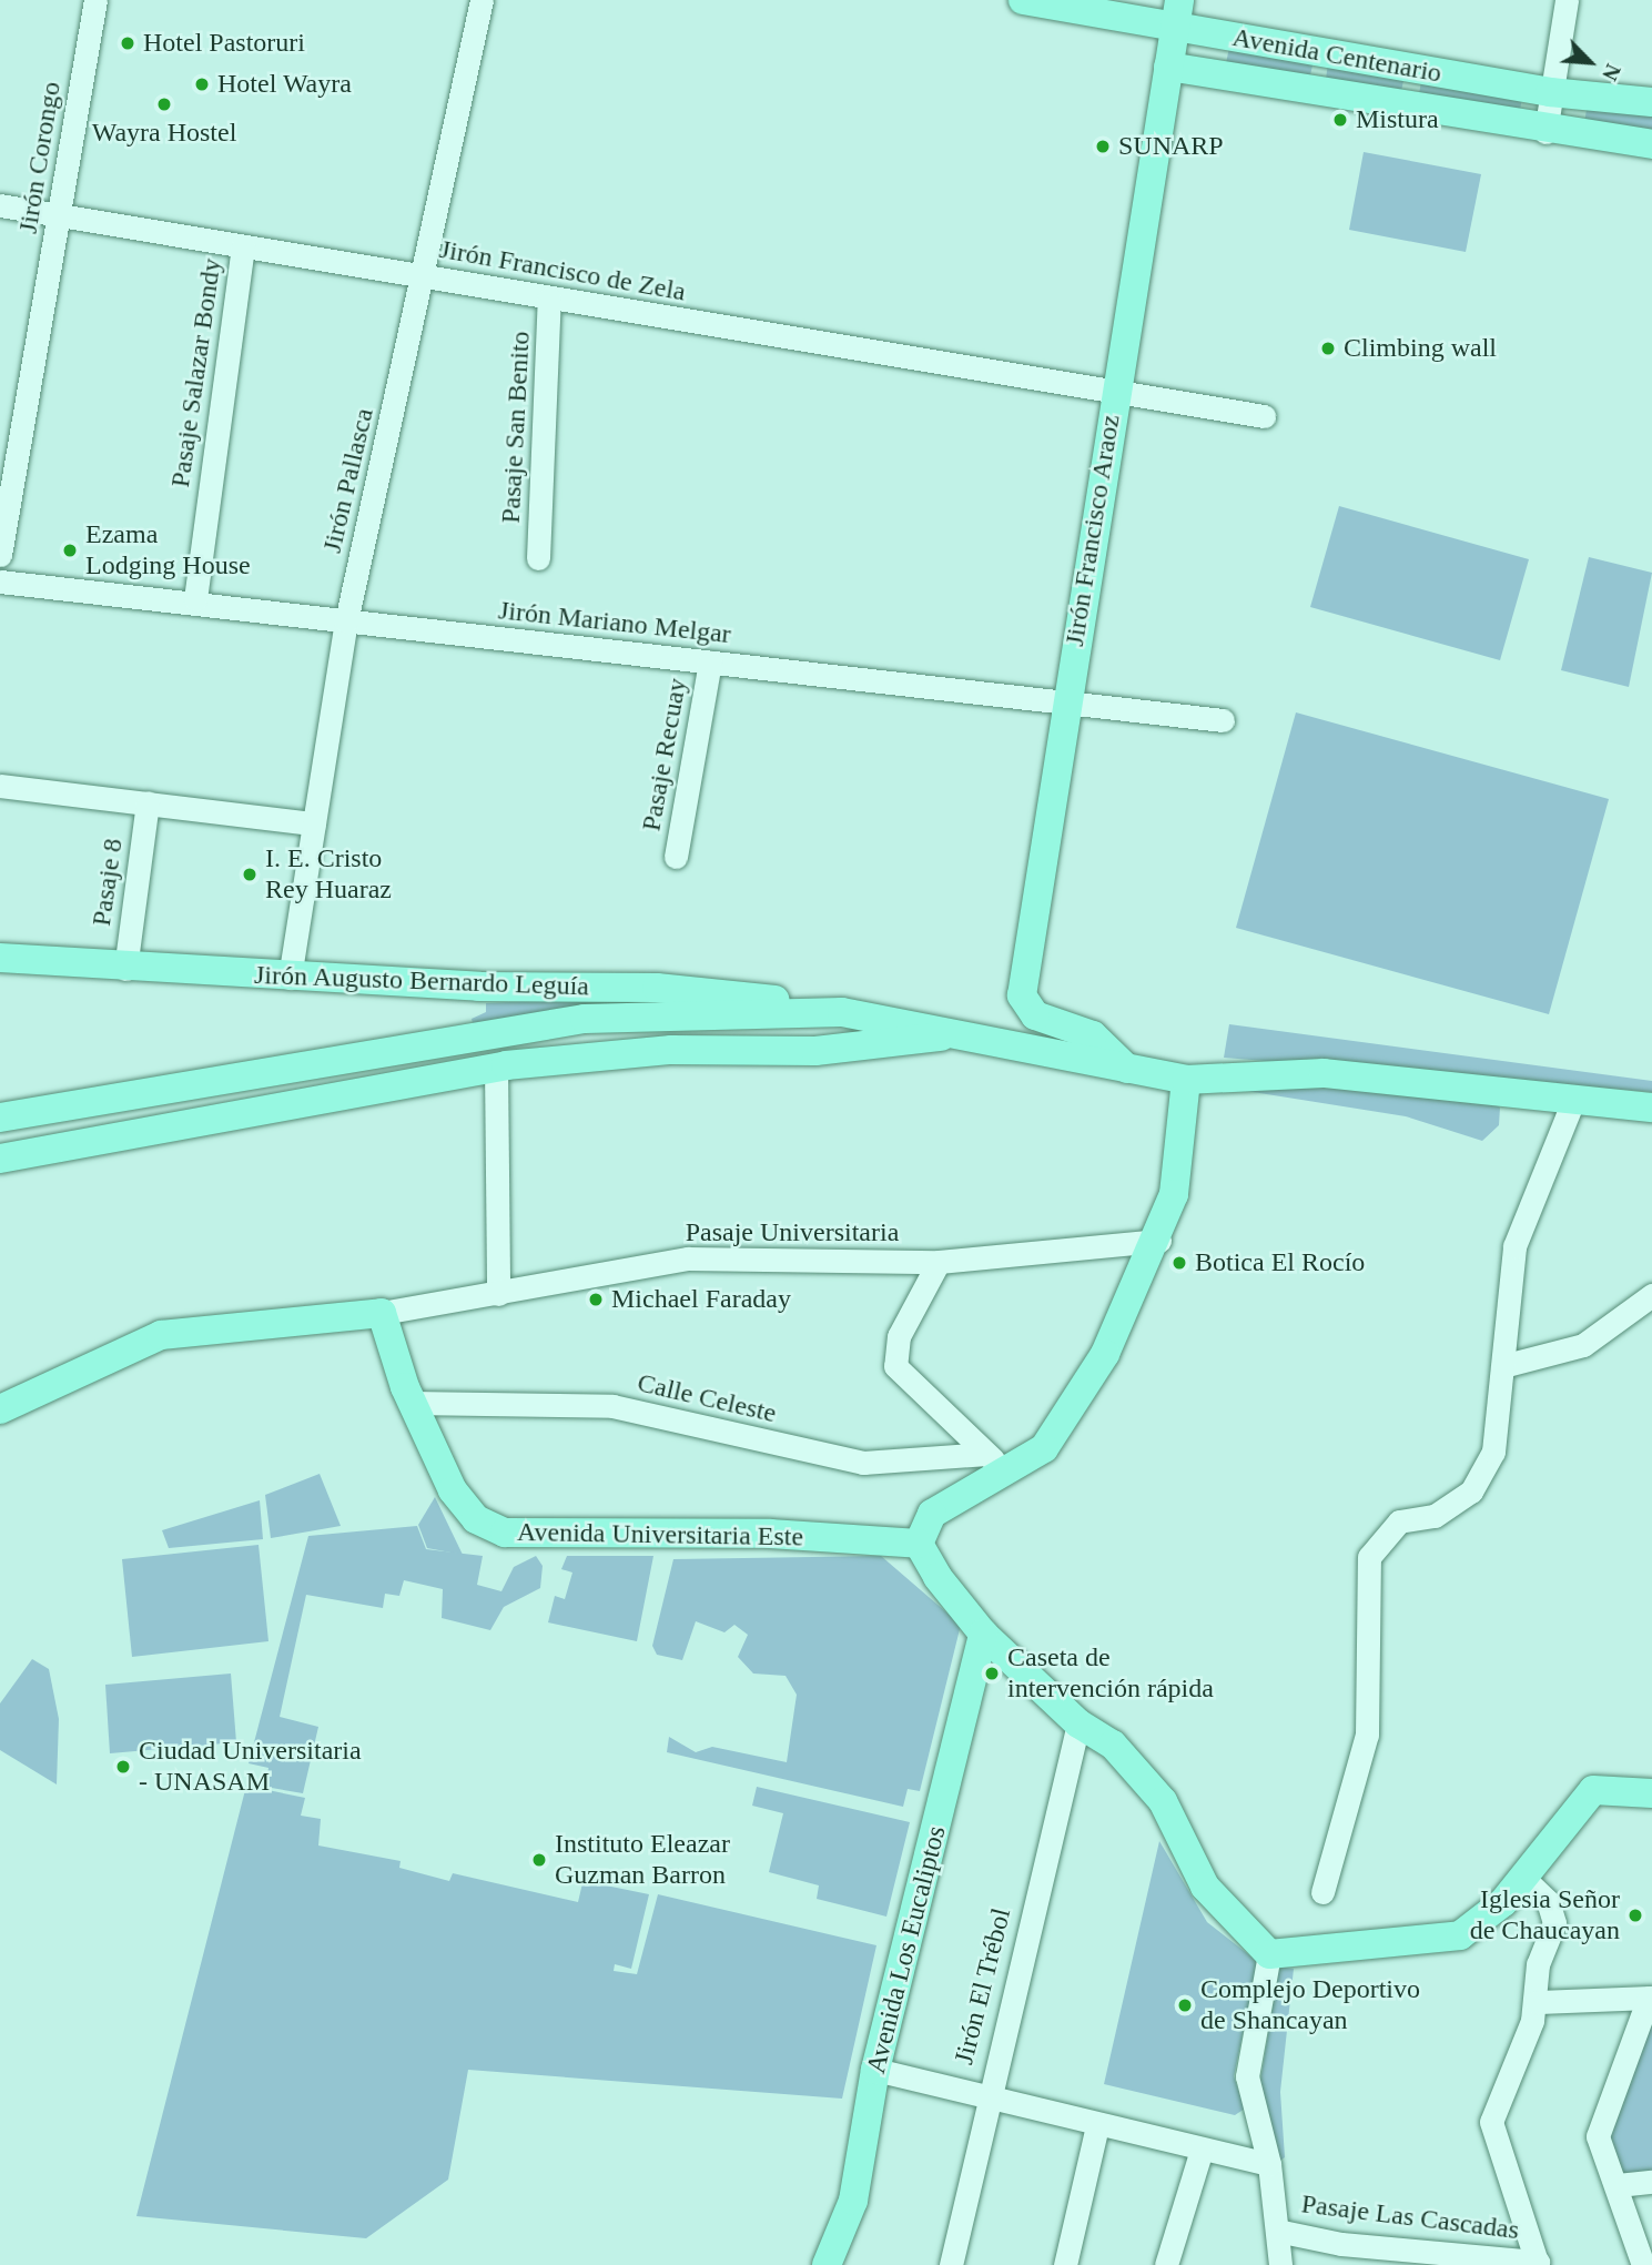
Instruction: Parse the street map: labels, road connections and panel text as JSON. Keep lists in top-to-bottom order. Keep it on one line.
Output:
{"streets":{"main road":["Avenida Centenario","Jirón Francisco Araoz","Jirón Augusto Bernardo Leguía","Avenida Universitaria Este","Avenida Los Eucaliptos"],"street":["Jirón Corongo","Jirón Francisco de Zela","Pasaje Salazar Bondy","Pasaje San Benito","Jirón Pallasca","Jirón Mariano Melgar","Pasaje Recuay","Pasaje 8","Pasaje Universitaria","Calle Celeste","Jirón El Trébol","Pasaje Las Cascadas"]},"crossings":[["Avenida Centenario","Jirón Francisco Araoz"],["Jirón Corongo","Jirón Francisco de Zela"],["Jirón Francisco de Zela","Pasaje Salazar Bondy"],["Jirón Francisco de Zela","Pasaje San Benito"],["Jirón Francisco de Zela","Jirón Pallasca"],["Jirón Francisco de Zela","Jirón Francisco Araoz"],["Pasaje Salazar Bondy","Jirón Mariano Melgar"],["Jirón Pallasca","Jirón Mariano Melgar"],["Jirón Pallasca","Jirón Augusto Bernardo Leguía"],["Jirón Francisco Araoz","Jirón Mariano Melgar"],["Jirón Mariano Melgar","Pasaje Recuay"],["Pasaje 8","Jirón Augusto Bernardo Leguía"],["Pasaje Universitaria","Avenida Universitaria Este"],["Calle Celeste","Avenida Universitaria Este"]],"places":["Hotel Pastoruri","Hotel Wayra","Wayra Hostel","Mistura","SUNARP","Climbing wall","Ezama Lodging House","I. E. Cristo Rey Huaraz","Botica El Rocío","Michael Faraday","Caseta de intervención rápida","Ciudad Universitaria - UNASAM","Instituto Eleazar Guzman Barron","Iglesia Señor de Chaucayan","Complejo Deportivo de Shancayan"],"north":"bottom right"}
